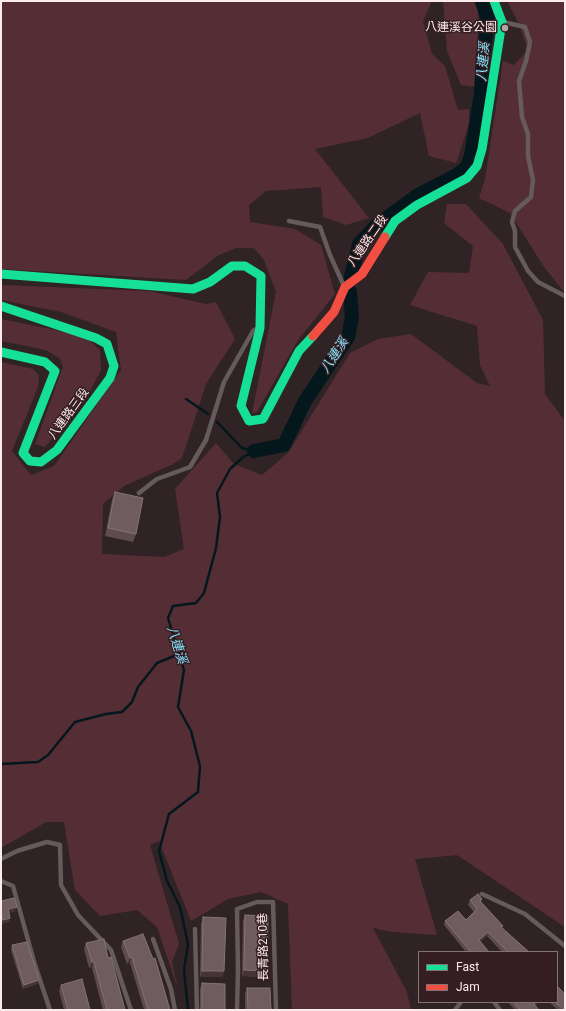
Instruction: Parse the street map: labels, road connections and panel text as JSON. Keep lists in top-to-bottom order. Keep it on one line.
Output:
{"streets":{"street":["八連路二段","八連路三段"],"lane":["長青路210巷"]},"water":["八連溪"],"places":["八連溪谷公園"],"legend":["Fast","Jam"]}
